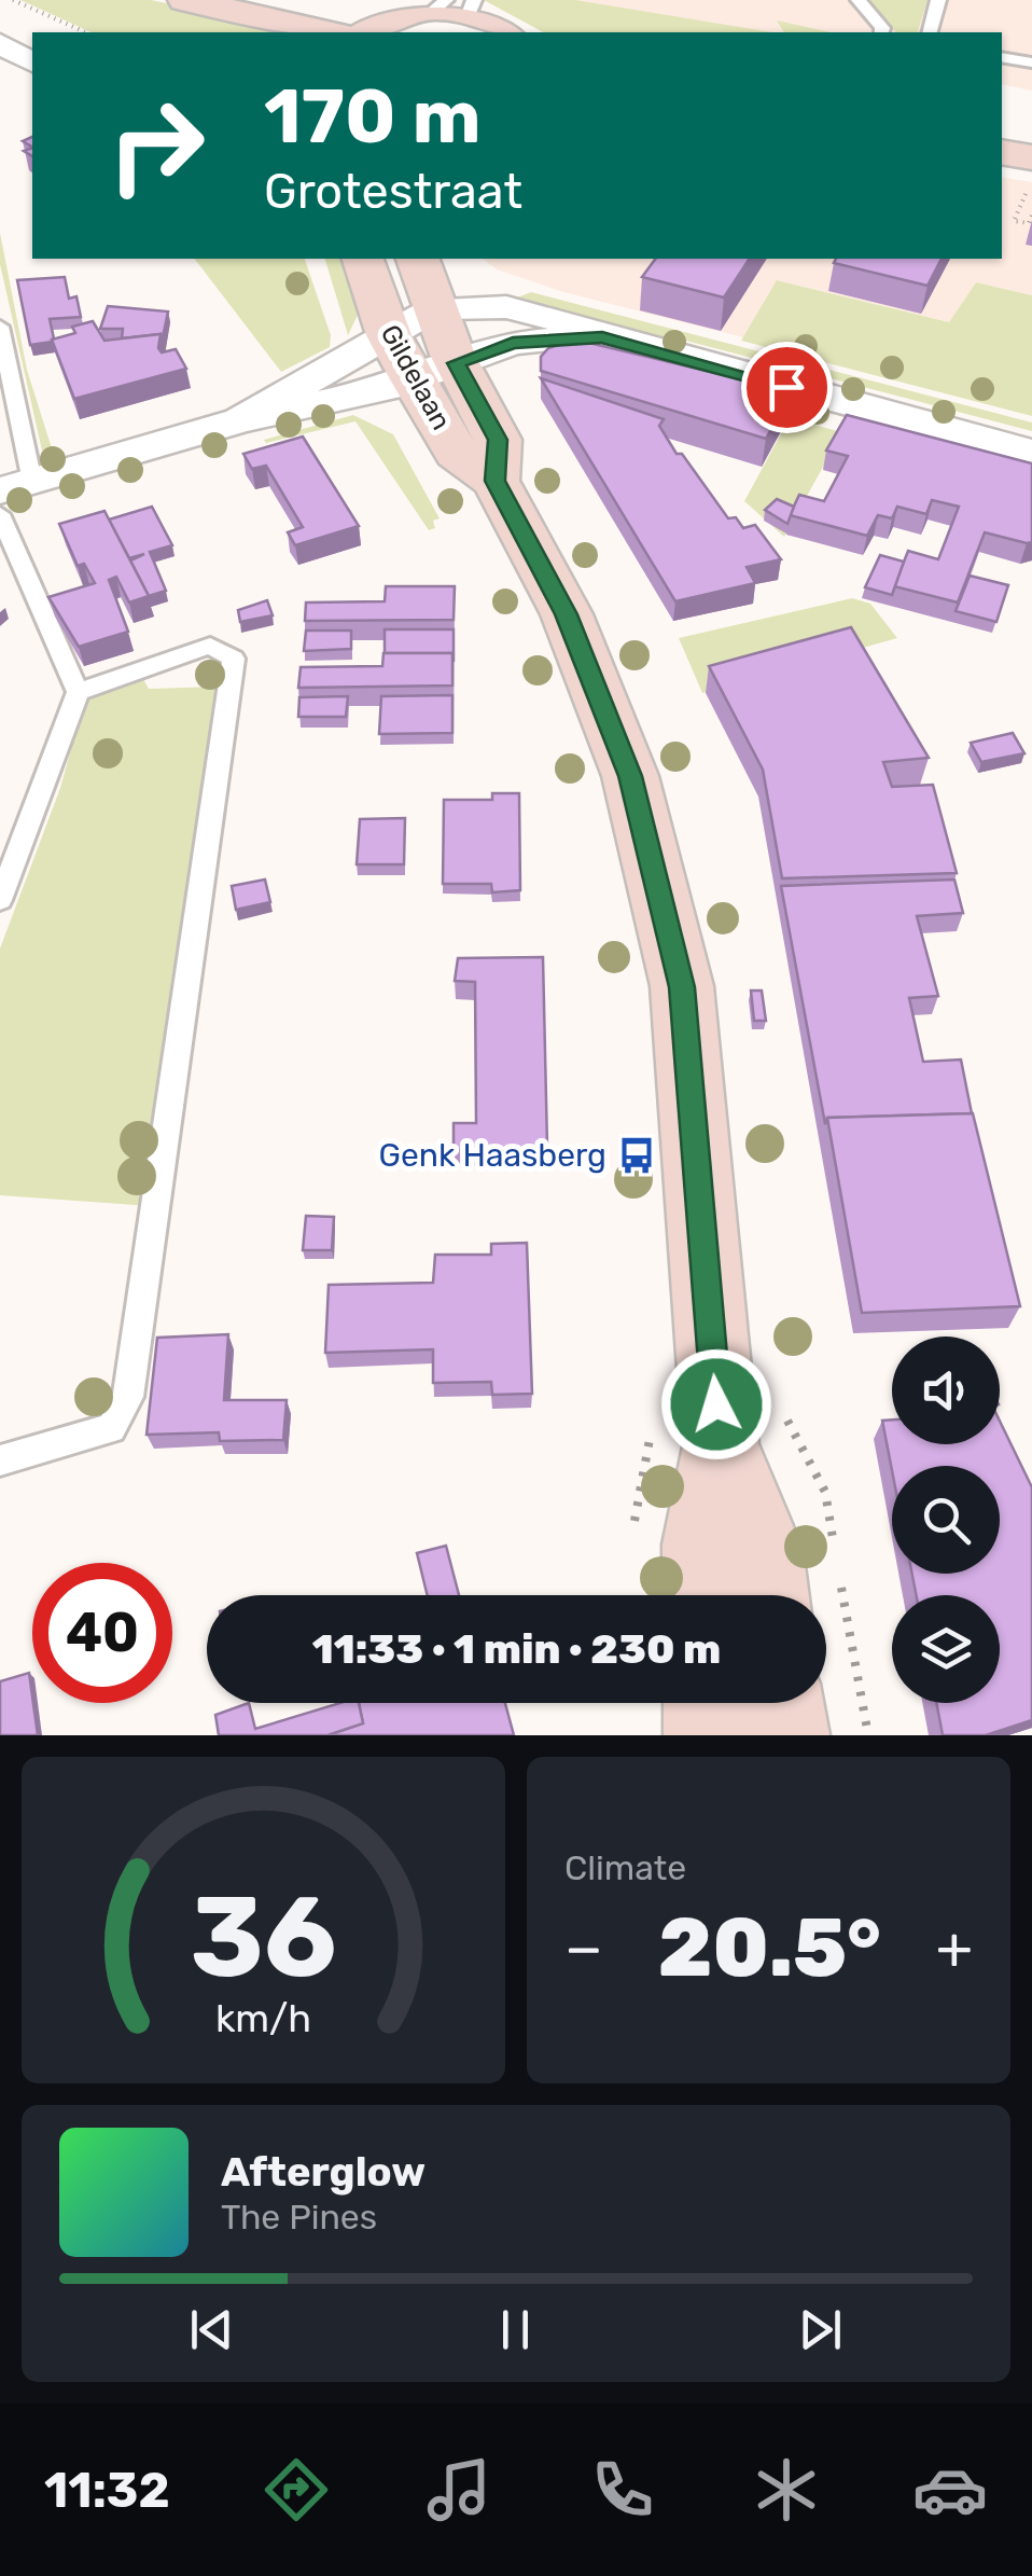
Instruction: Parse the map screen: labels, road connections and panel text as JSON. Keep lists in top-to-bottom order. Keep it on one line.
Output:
{"streets":{"street":["Gildelaan"]},"places":{"bus stop":["Genk Haasberg"]},"page":{"turn":["170 m","Grotestraat"],"limit":"40","trip":"11:33 · 1 min · 230 m","tile":"Climate","heat":["−","20.5°","+"],"song":["Afterglow","The Pines"],"tabs":"11:32","gauge":["36","km/h"]}}
